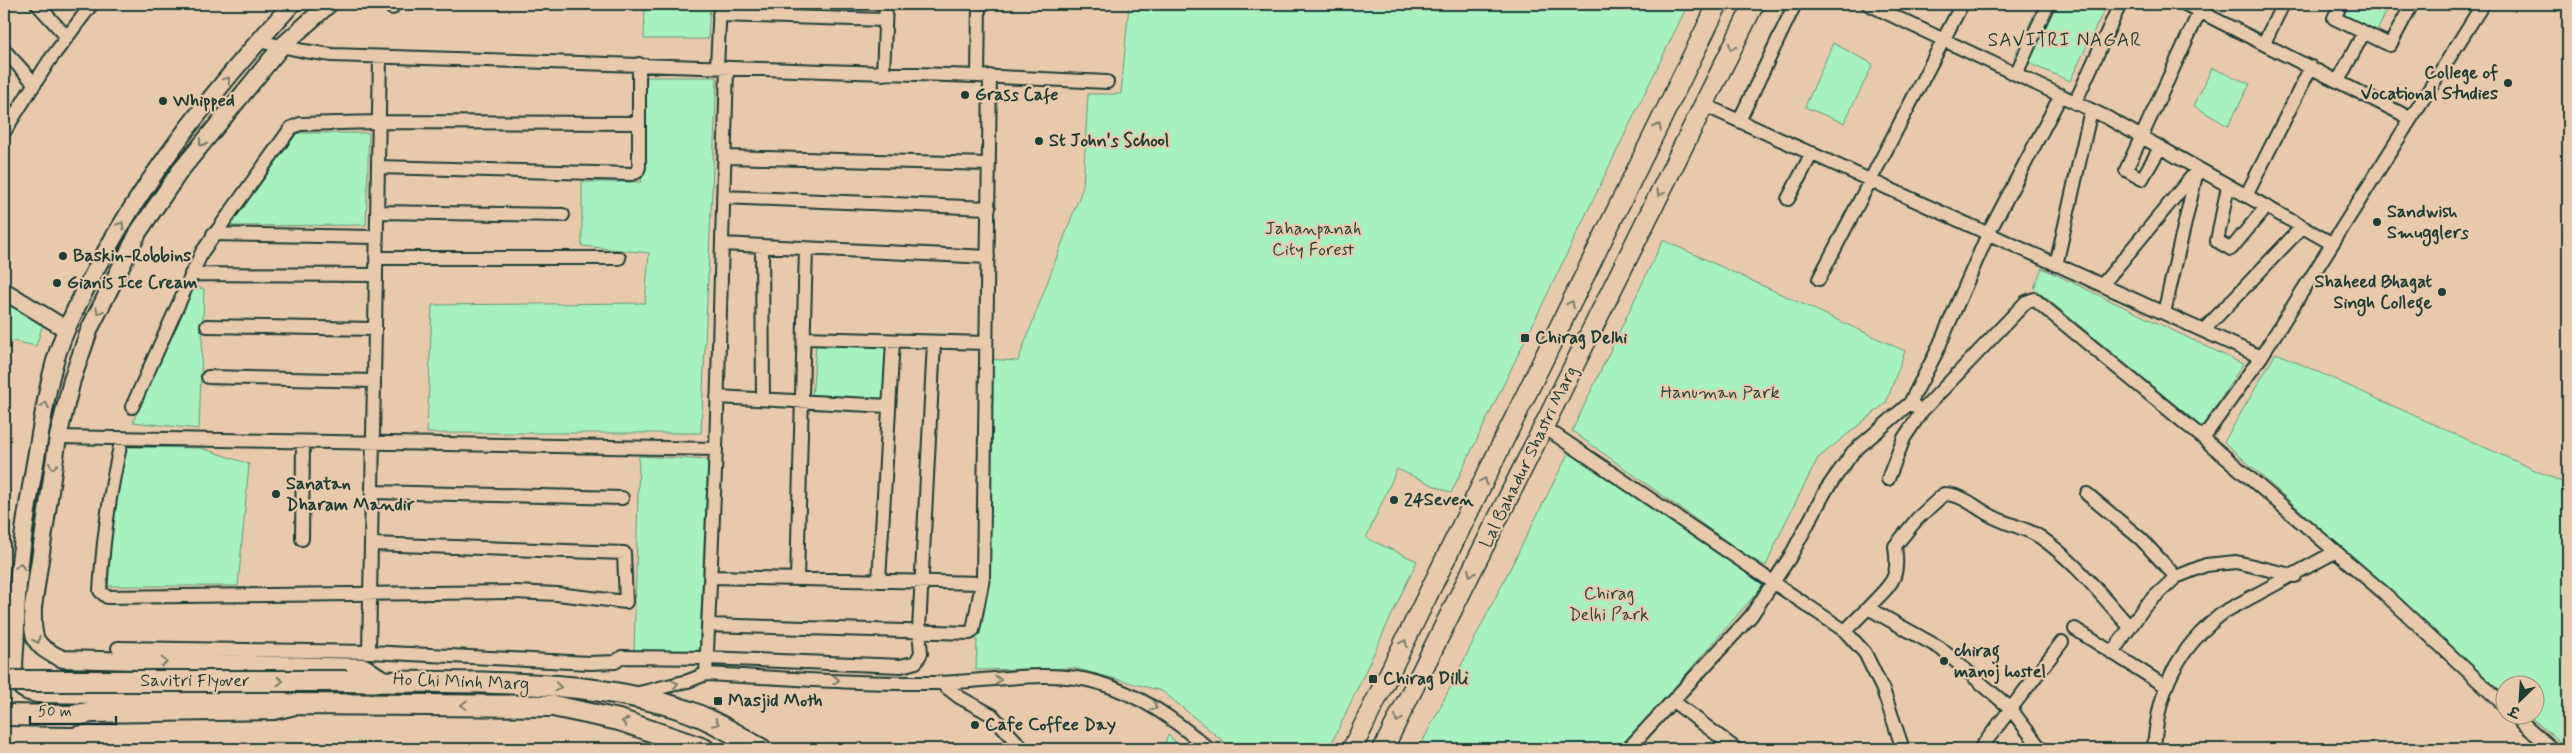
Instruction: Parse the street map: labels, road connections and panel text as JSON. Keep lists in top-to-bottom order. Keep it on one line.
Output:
{"streets":{"main road":["Lal Bahadur Shastri Marg","Savitri Flyover","Ho Chi Minh Marg"]},"crossings":[["Savitri Flyover","Ho Chi Minh Marg"]],"one_way":["Savitri Flyover"],"districts":["SAVITRI NAGAR"],"parks":["Jahanpanah City Forest","Hanuman Park","Chirag Delhi Park"],"places":{"other":["College of Vocational Studies","Grass Cafe","Whipped","St John's School","Sandwish Smugglers","Baskin-Robbins","Gianis Ice Cream","Shaheed Bhagat Singh College","Sanatan Dharam Mandir","24Seven","chirag manoj hostel","Cafe Coffee Day"],"transit":["Chirag Delhi","Chirag Dilli","Masjid Moth"]},"scale_bar":"50 m","north":"bottom left"}
